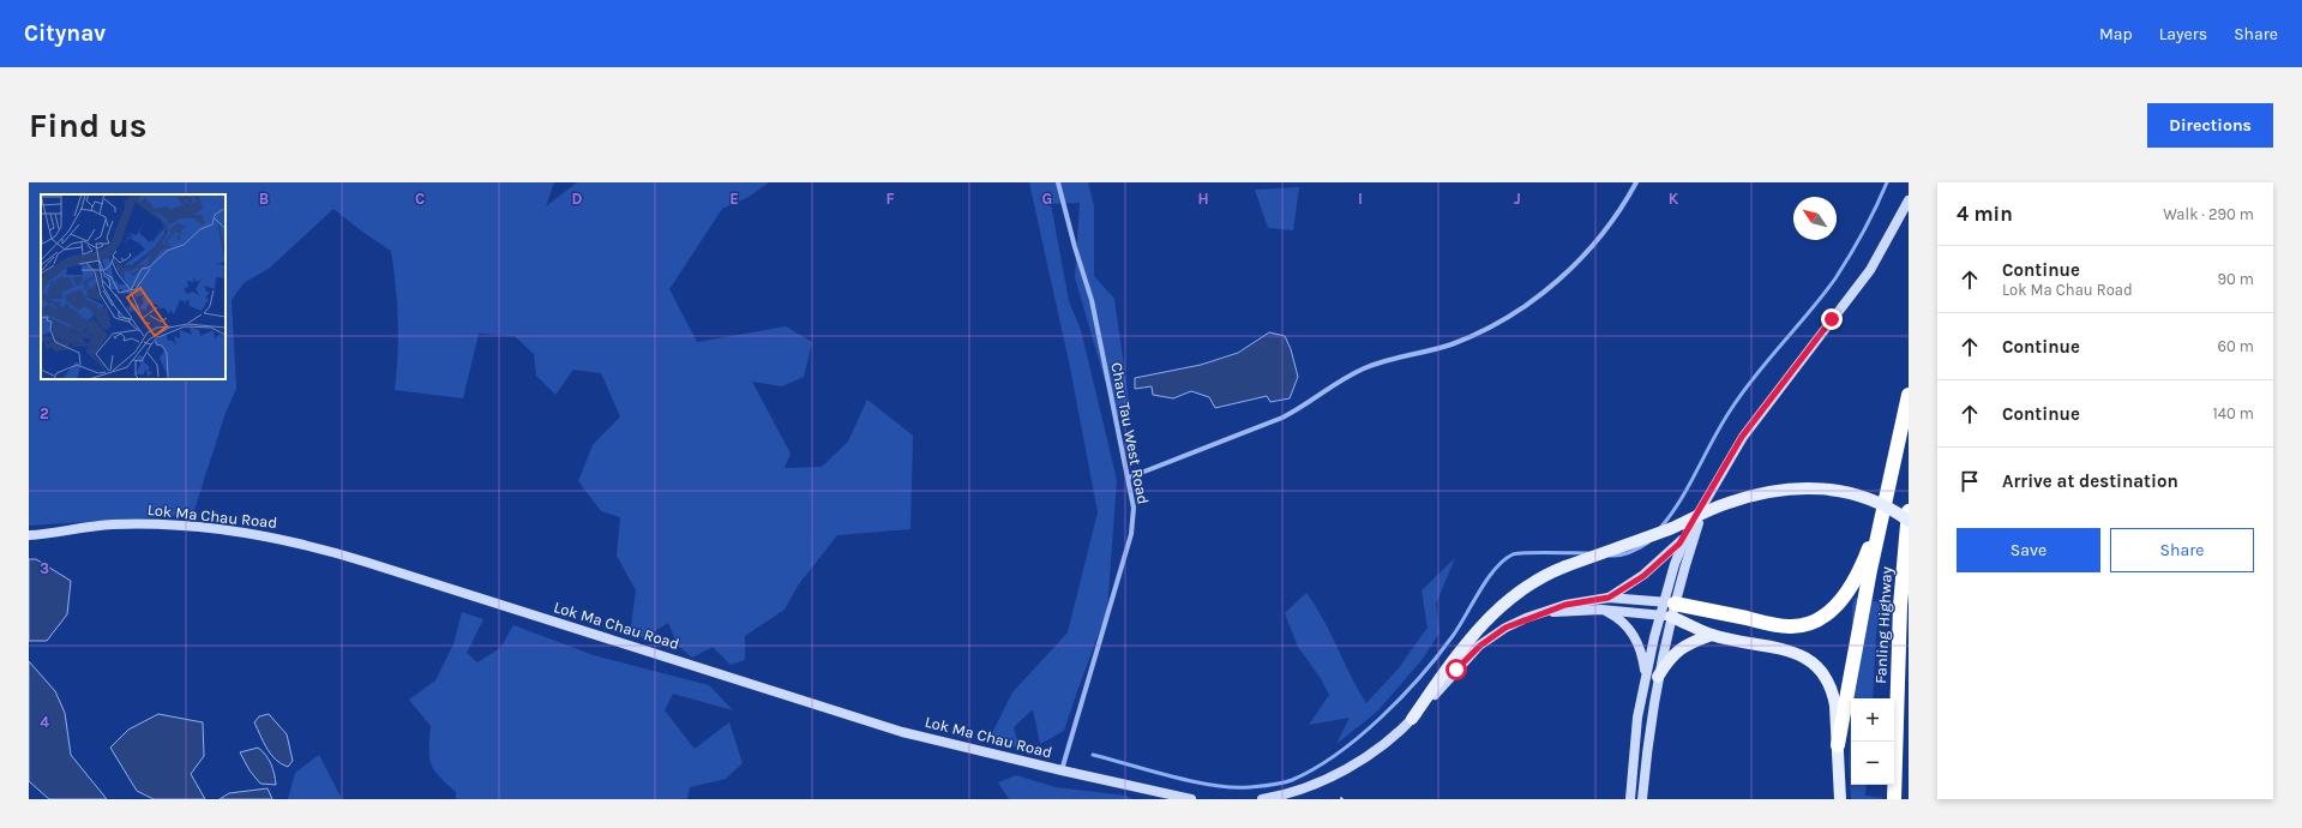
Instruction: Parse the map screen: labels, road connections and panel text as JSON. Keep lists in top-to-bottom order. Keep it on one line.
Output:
{"streets":{"highway":["Fanling Highway"],"street":["Chau Tau West Road","Lok Ma Chau Road"]},"crossings":[["Chau Tau West Road","Lok Ma Chau Road"]],"north":"top left","page":{"header":"Citynav","nav":["Map","Layers","Share"],"buttons":["Directions",["Save","Share"]],"title":"Find us","heading":["4 min","Walk · 290 m"],"list":[["Continue","Lok Ma Chau Road","90 m"],["Continue","60 m"],["Continue","140 m"],"Arrive at destination"],"map_buttons":["+","−"]},"grid":{"columns":["B","C","D","E","F","G","H","I","J","K"],"rows":["2","3","4"]}}
